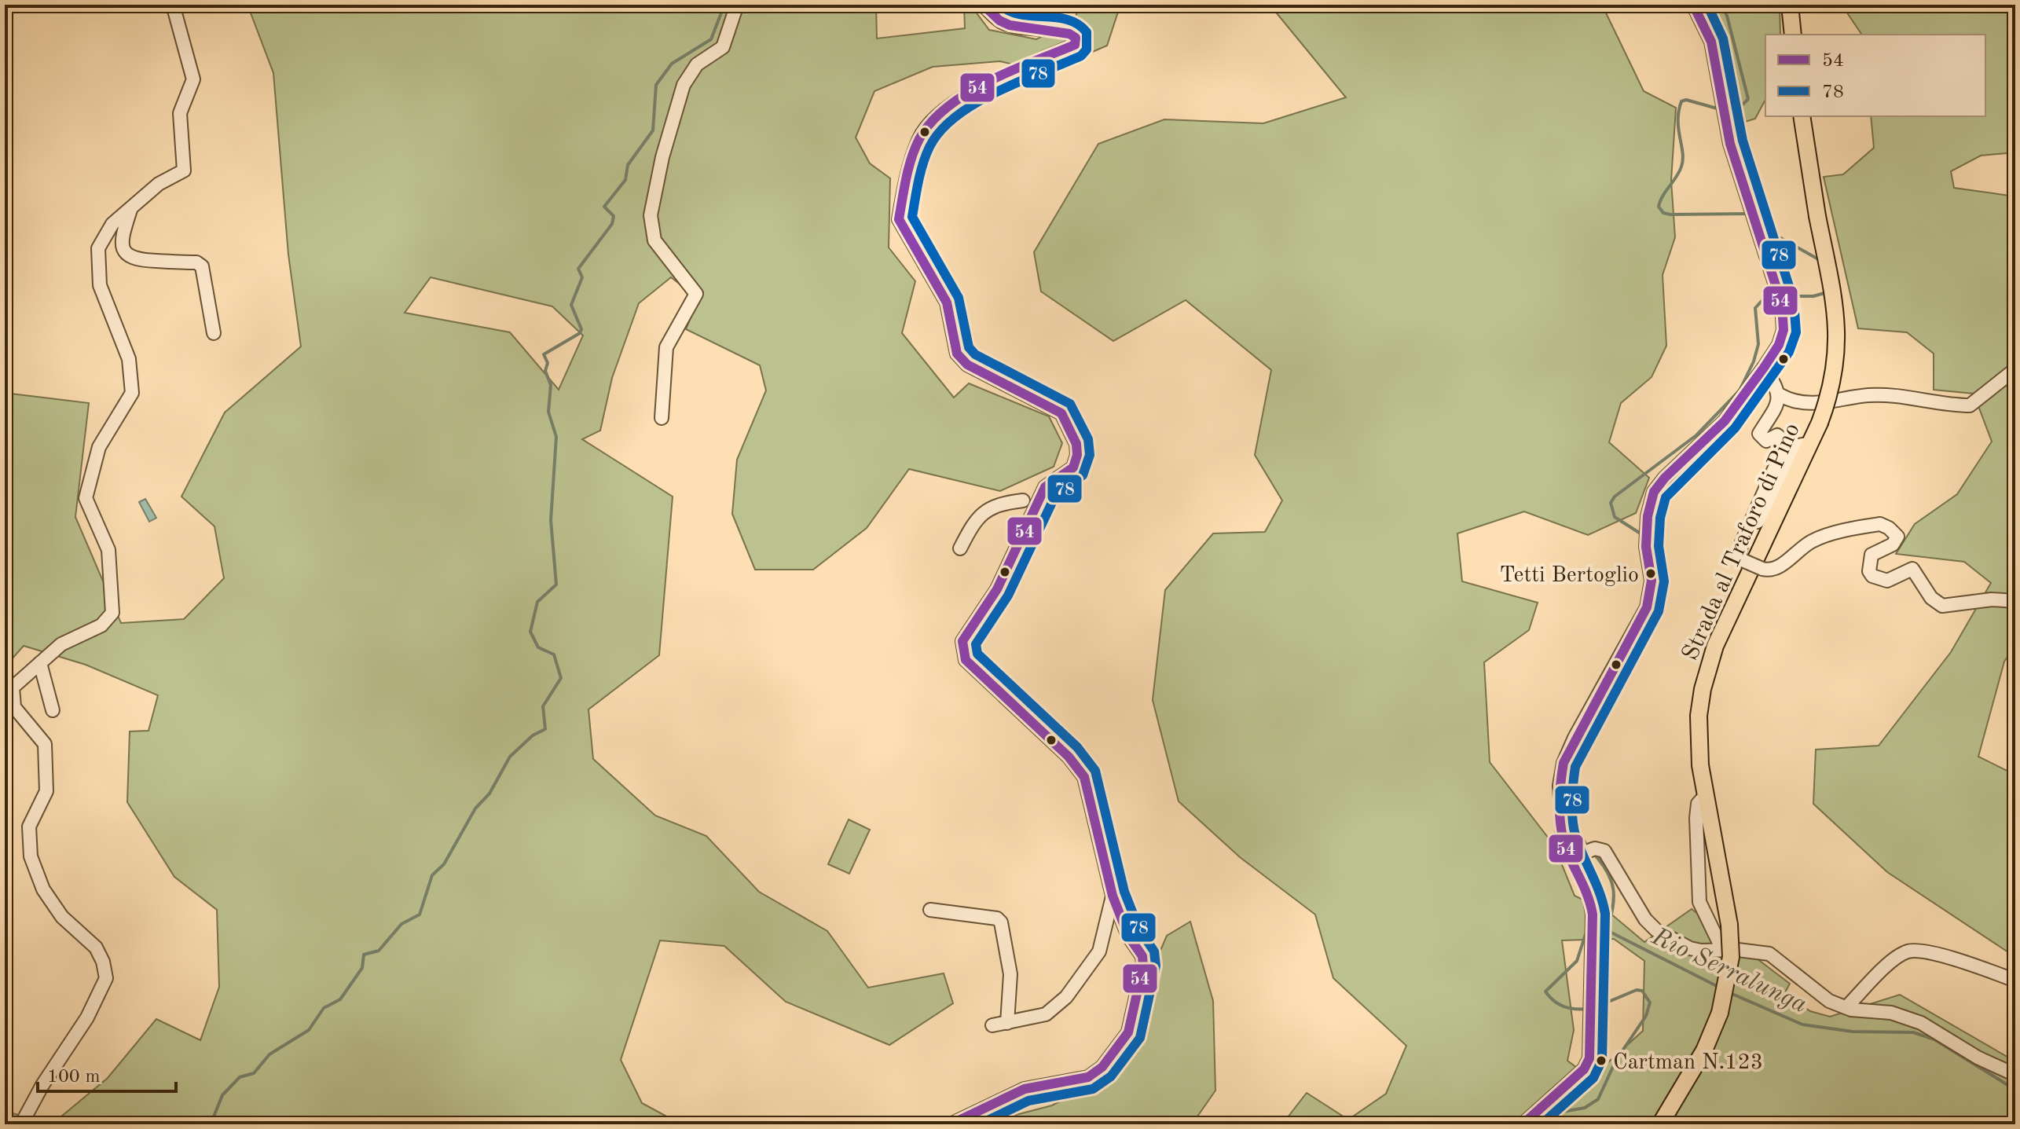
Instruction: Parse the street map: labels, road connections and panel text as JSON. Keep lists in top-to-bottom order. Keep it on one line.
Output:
{"streets":{"main road":["Strada al Traforo di Pino"]},"water":["Rio Serralunga"],"places":["Tetti Bertoglio","Cartman N.123"],"lines":["transit line 54","transit line 78"],"legend":["54","78"],"scale_bar":"100 m"}
